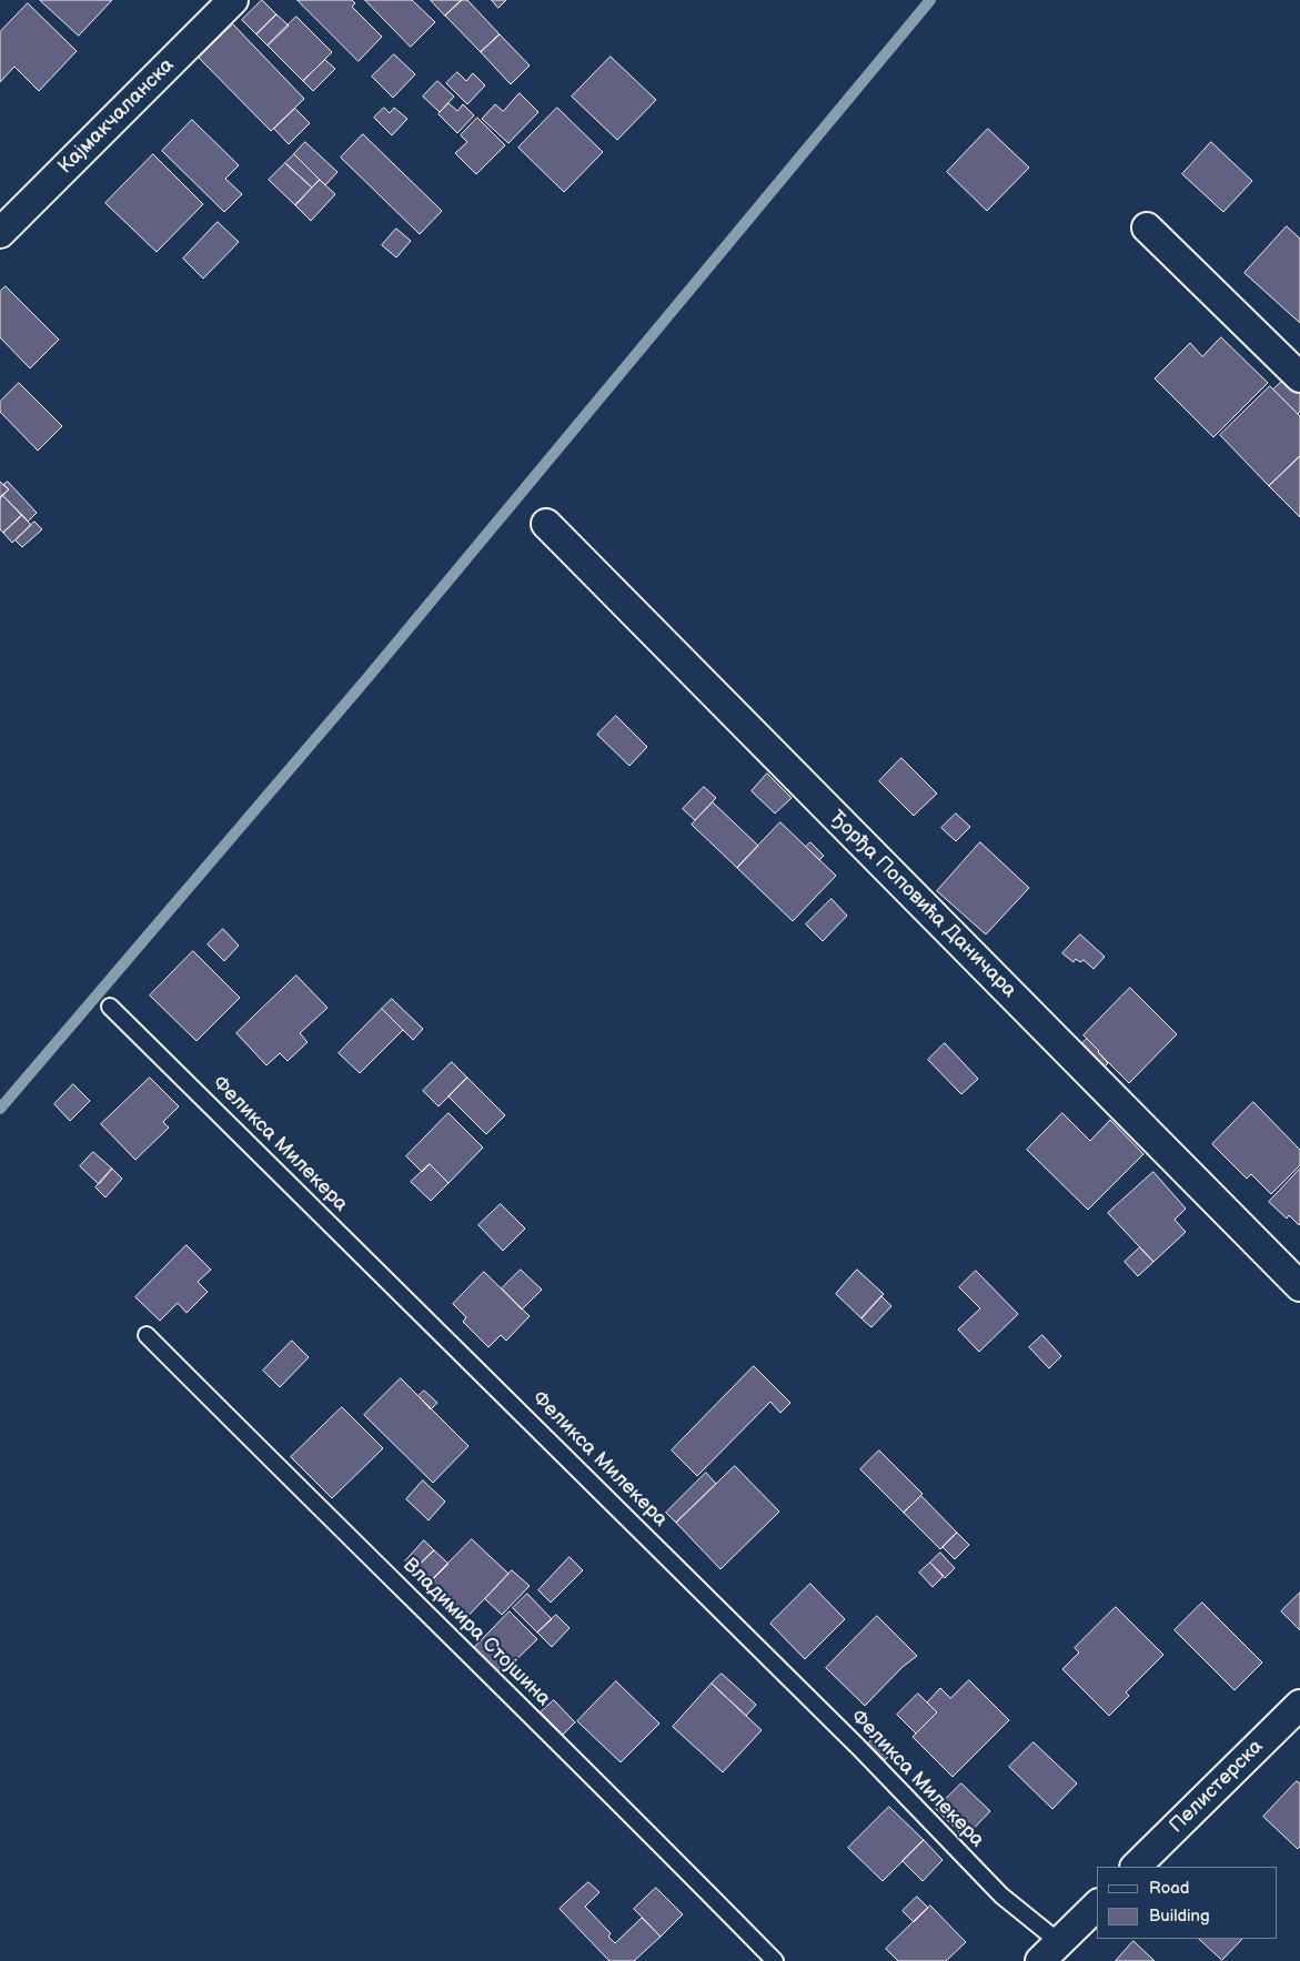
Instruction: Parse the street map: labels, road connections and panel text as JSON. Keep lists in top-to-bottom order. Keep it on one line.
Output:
{"streets":{"street":["Кајмакчаланска","Ђорђа Поповића Даничара","Пелистерска"],"lane":["Феликса Милекера","Владимира Стојшина"]},"legend":["Road","Building"]}
